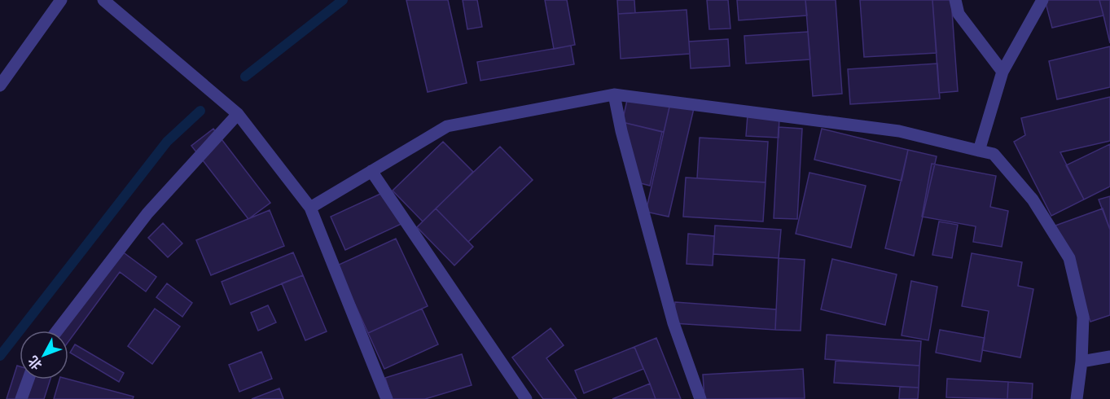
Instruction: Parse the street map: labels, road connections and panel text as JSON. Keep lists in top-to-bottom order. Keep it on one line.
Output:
{"north":"bottom left"}
